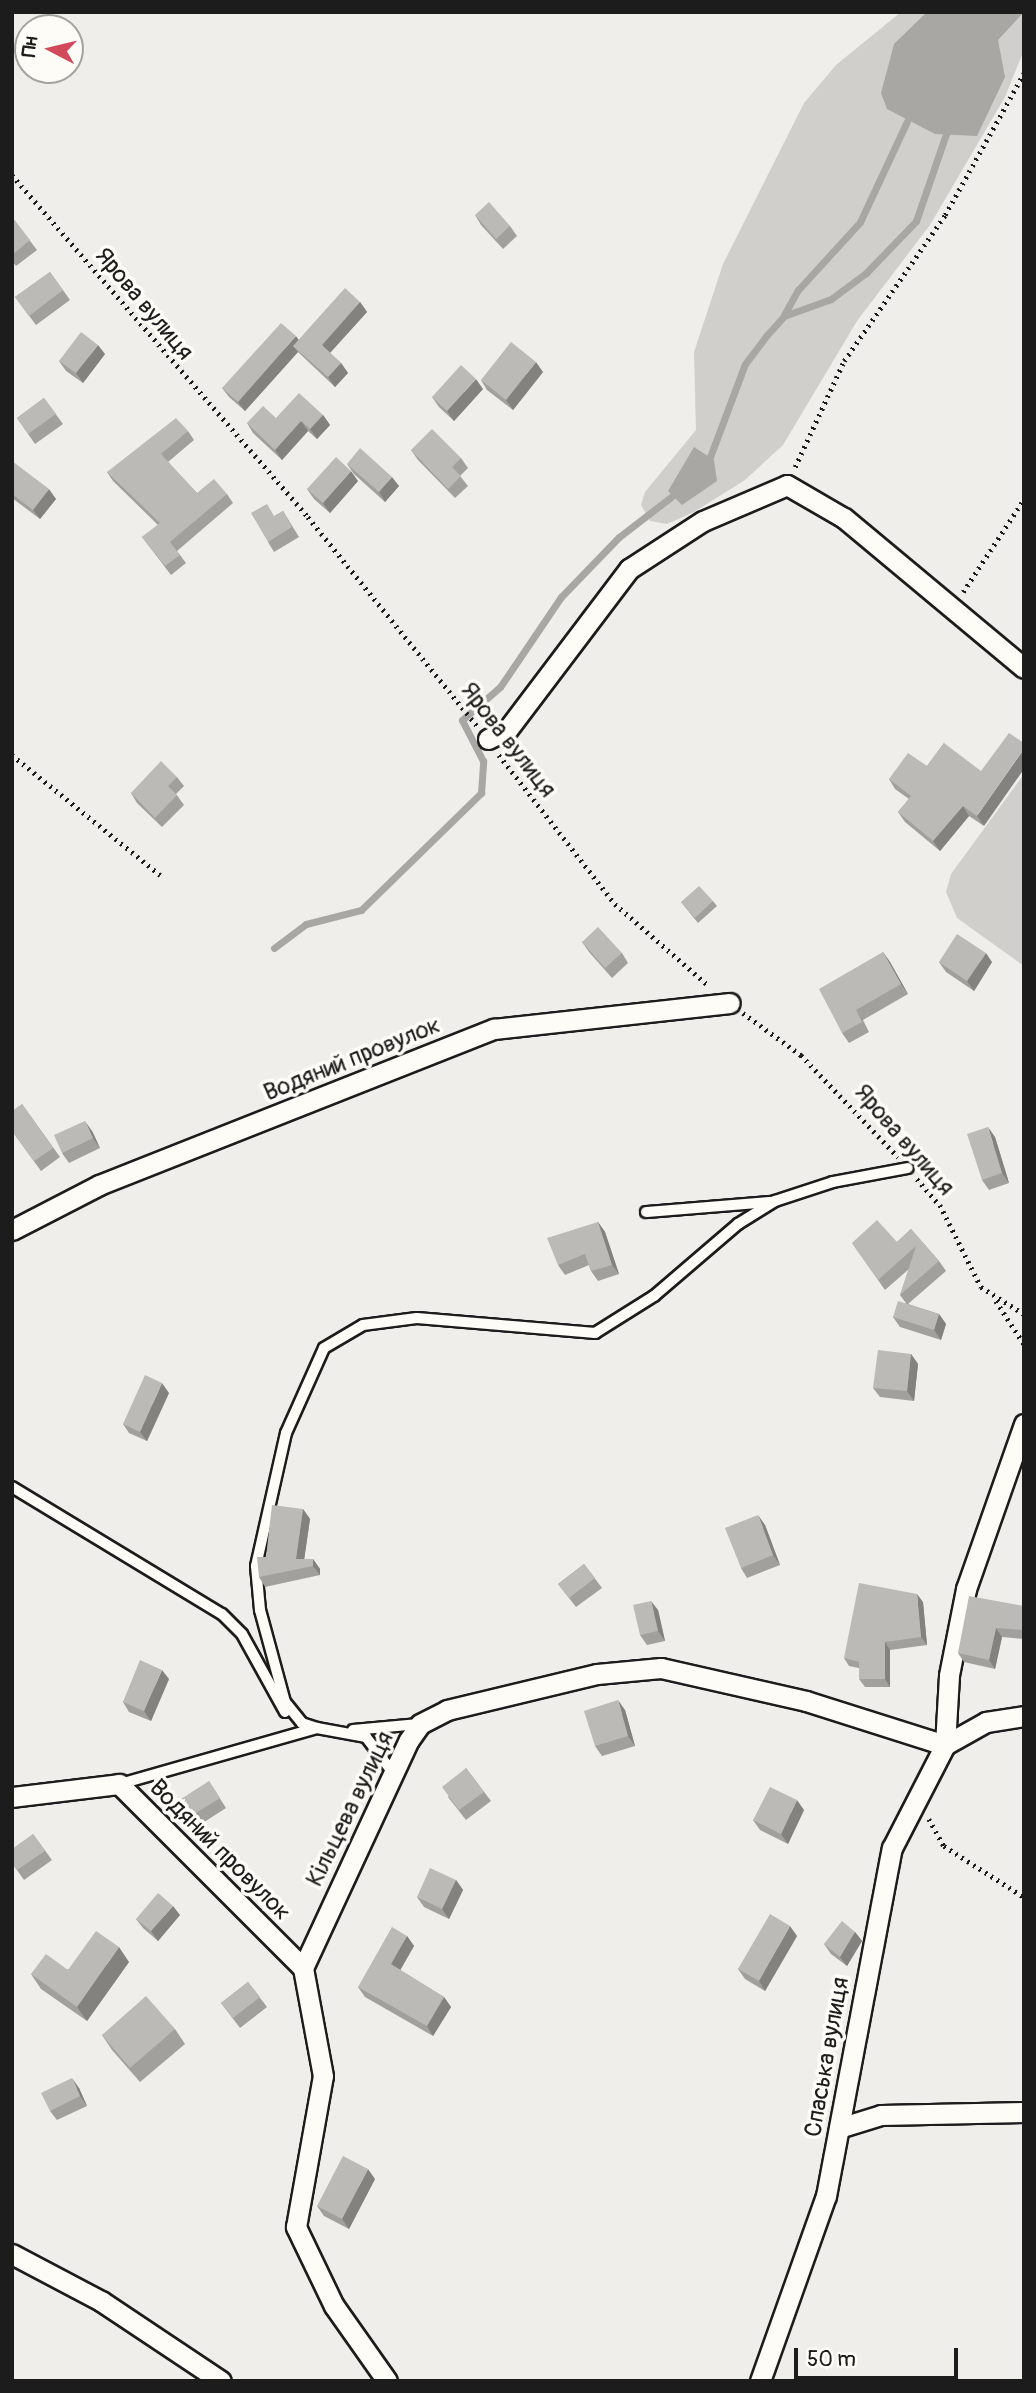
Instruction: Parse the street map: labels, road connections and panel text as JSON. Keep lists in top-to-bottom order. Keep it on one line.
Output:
{"streets":{"street":["Водяний провулок","Кільцева вулиця","Спаська вулиця"],"path":["Ярова вулиця"]},"crossings":[["Ярова вулиця","Водяний провулок"],["Водяний провулок","Кільцева вулиця"],["Кільцева вулиця","Спаська вулиця"]],"scale_bar":"50 m","north":"left"}
